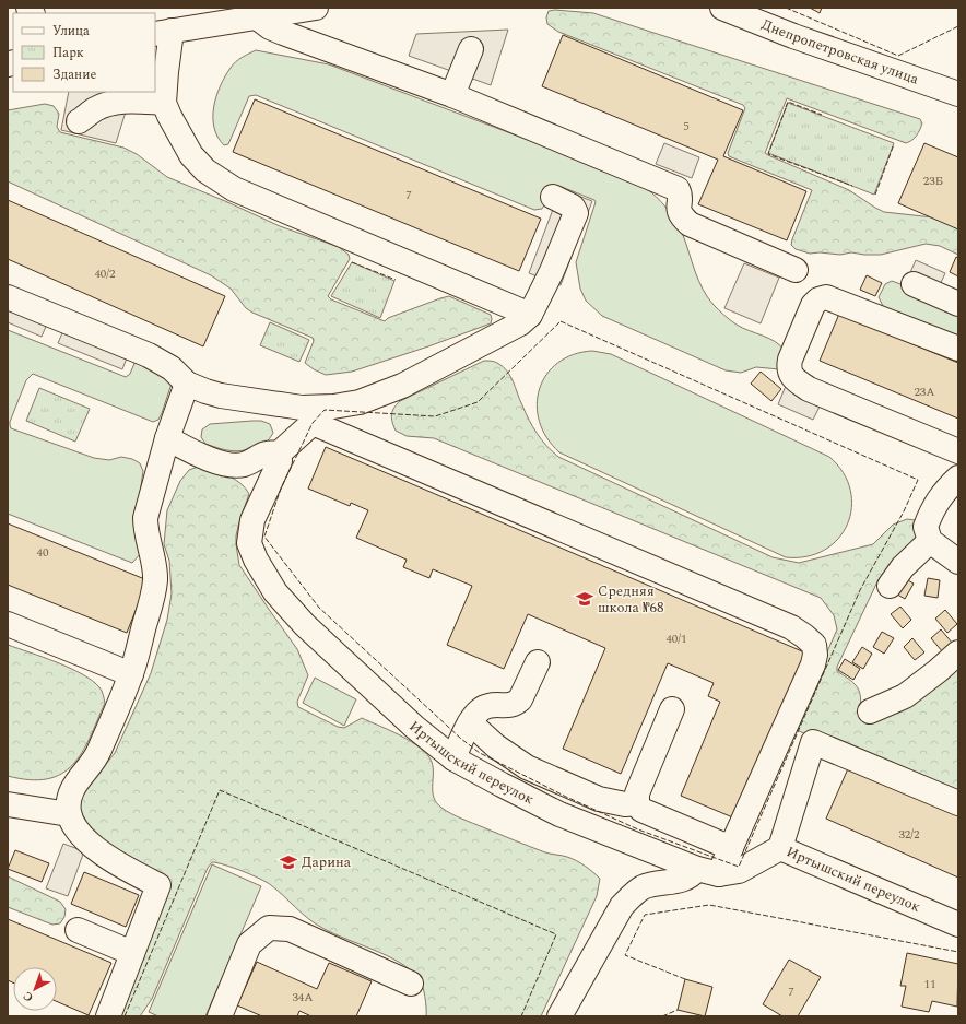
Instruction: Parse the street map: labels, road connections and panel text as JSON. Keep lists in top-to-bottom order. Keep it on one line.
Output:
{"streets":{"street":["Днепропетровская улица","Иртышский переулок"]},"places":{"school or university":["Средняя школа №68","Дарина"]},"house_numbers":["5","23Б","7","40/2","23А","40","40/1","32/2","11","7","34А"],"legend":["Улица","Парк","Здание"],"north":"bottom left"}
